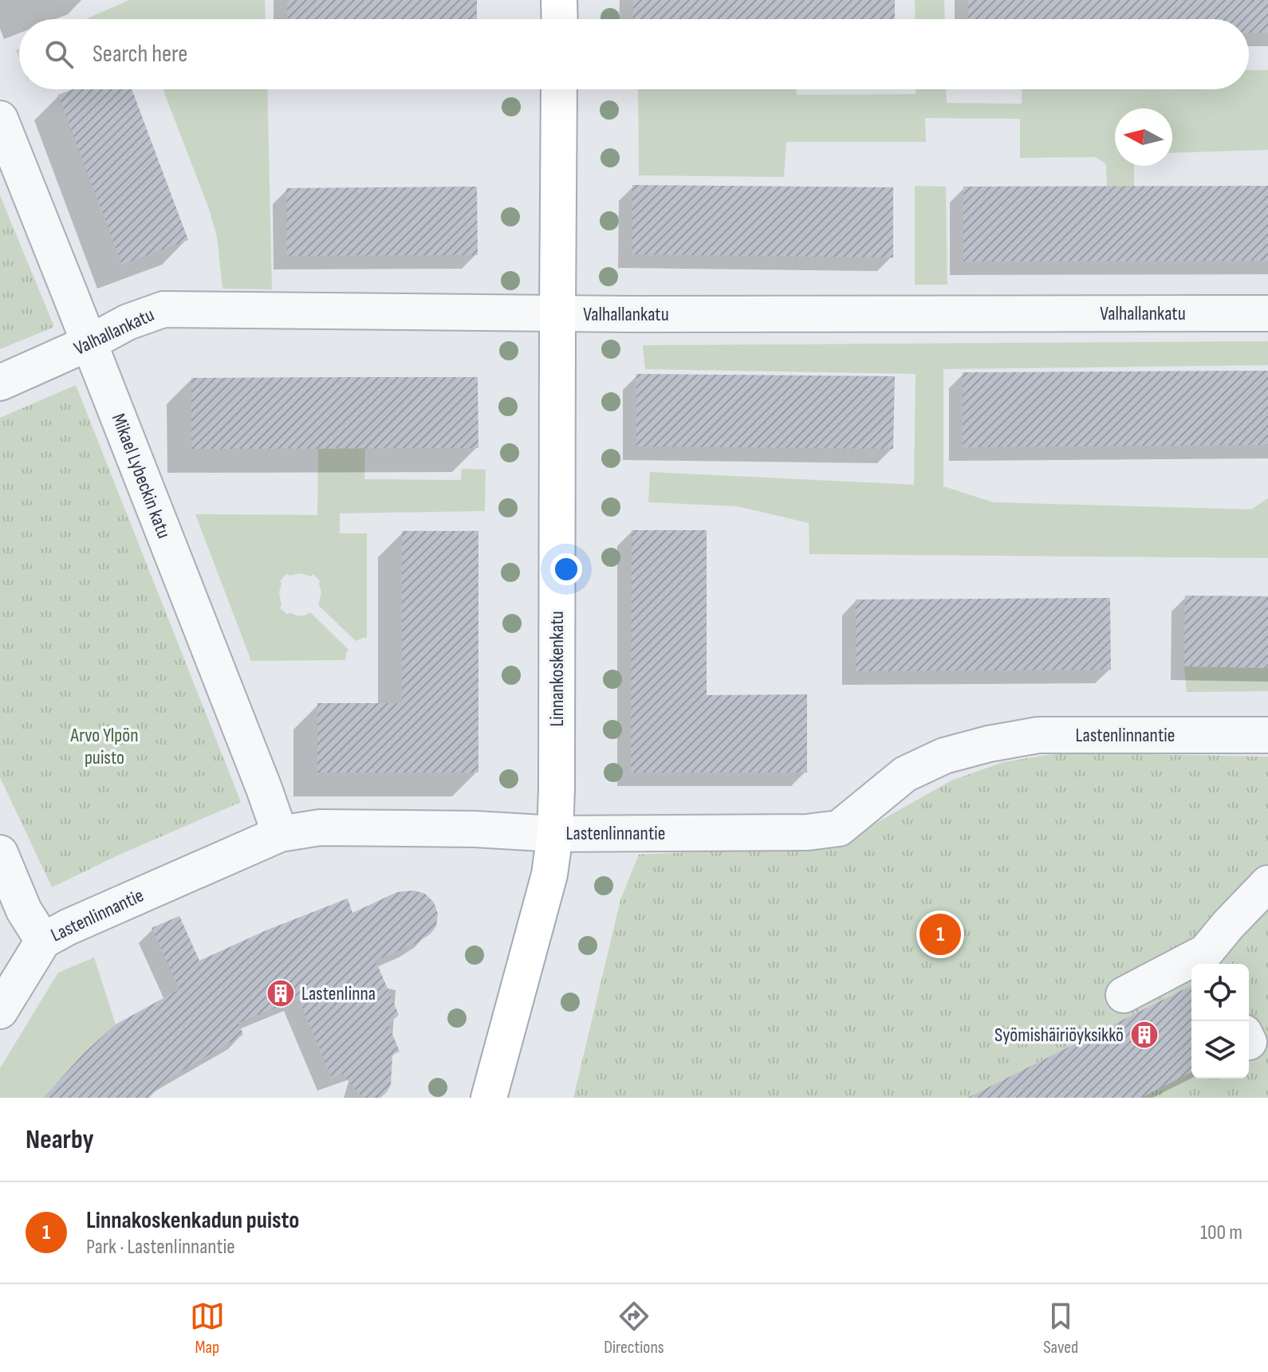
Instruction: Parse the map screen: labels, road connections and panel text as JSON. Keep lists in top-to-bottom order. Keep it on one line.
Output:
{"streets":{"main road":["Linnankoskenkatu"],"street":["Valhallankatu","Mikael Lybeckin katu","Lastenlinnantie"]},"crossings":[["Valhallankatu","Mikael Lybeckin katu"],["Valhallankatu","Linnankoskenkatu"],["Mikael Lybeckin katu","Lastenlinnantie"],["Linnankoskenkatu","Lastenlinnantie"]],"parks":["Arvo Ylpön puisto"],"places":{"building":["Lastenlinna","Syömishäiriöyksikkö"]},"north":"left","page":{"search":"Search here","pins":"1","heading":"Nearby","list":[{"mark":"1","name":"Linnakoskenkadun puisto","note":"Park · Lastenlinnantie","value":"100 m"}],"nav":["Map","Directions","Saved"]}}
